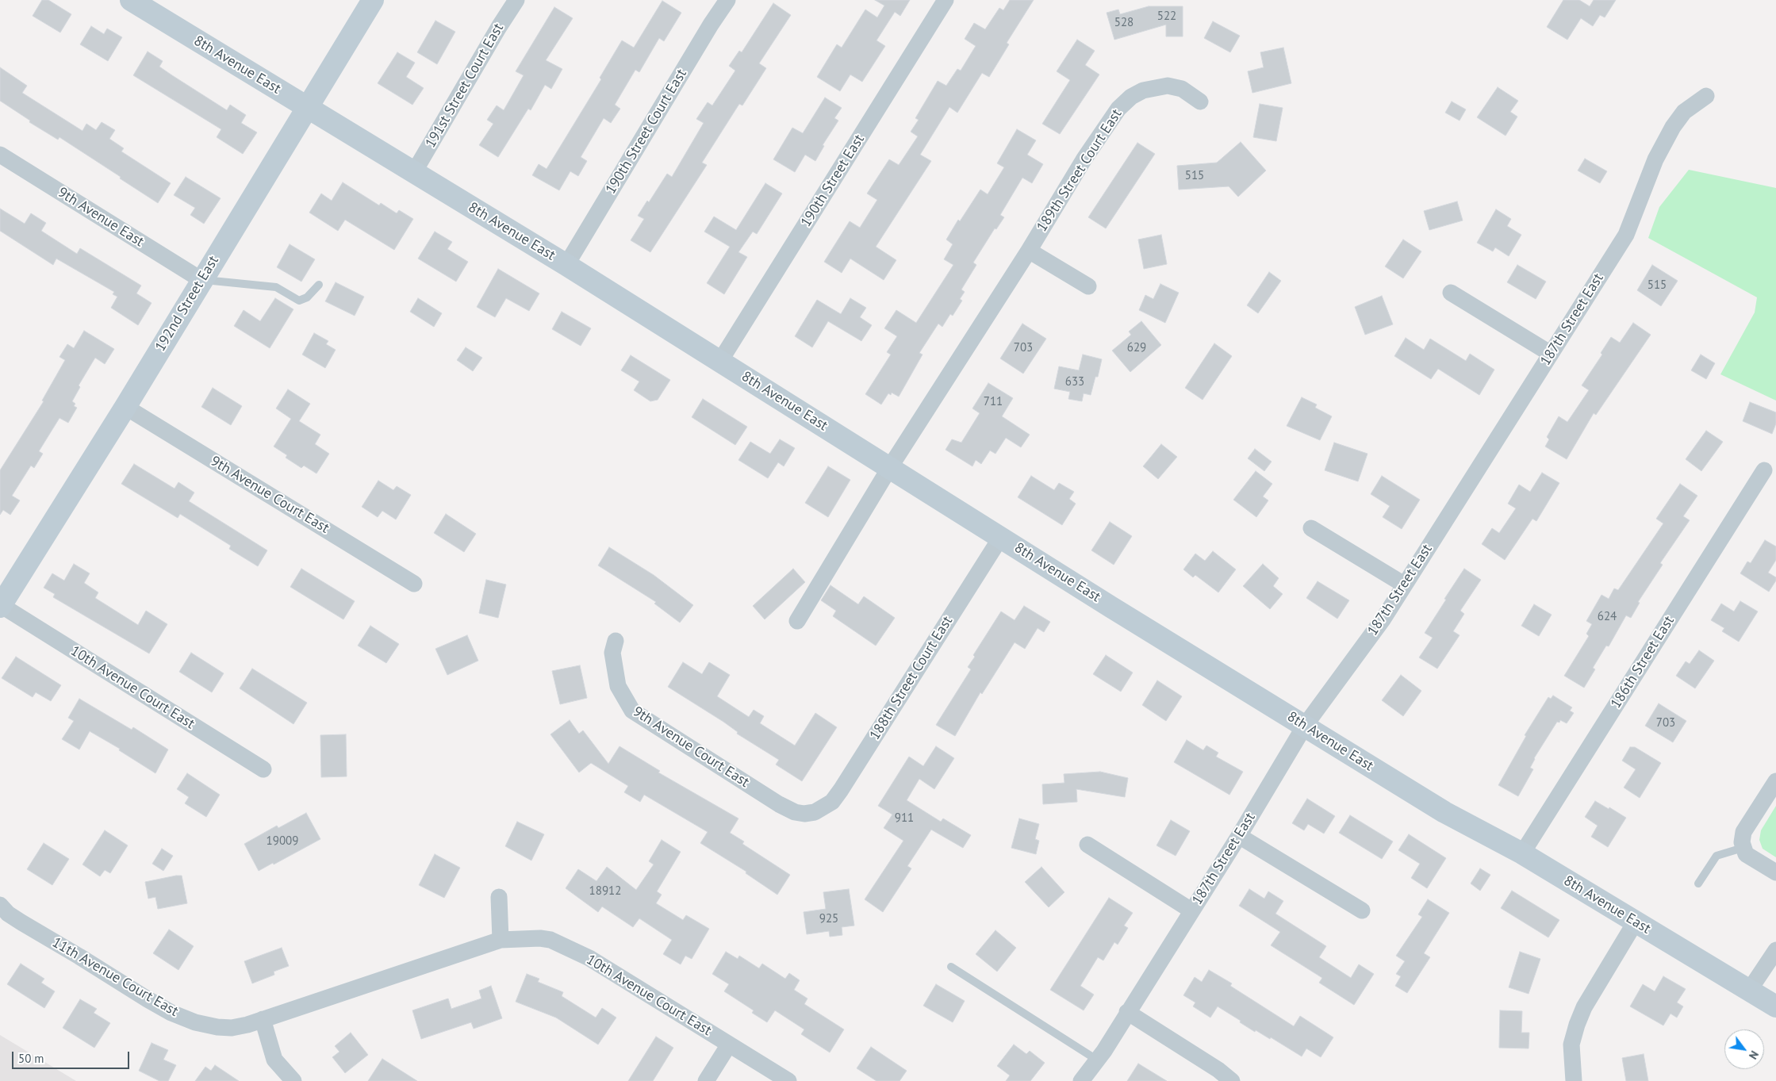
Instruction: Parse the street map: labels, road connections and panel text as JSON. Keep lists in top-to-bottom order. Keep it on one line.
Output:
{"streets":{"street":["8th Avenue East","191st Street Court East","190th Street Court East","189th Street Court East","190th Street East","9th Avenue East","192nd Street East","187th Street East","9th Avenue Court East","186th Street East","188th Street Court East","10th Avenue Court East","11th Avenue Court East"]},"crossings":[["8th Avenue East","191st Street Court East"],["8th Avenue East","190th Street Court East"],["8th Avenue East","189th Street Court East"],["8th Avenue East","190th Street East"],["8th Avenue East","192nd Street East"],["8th Avenue East","187th Street East"],["8th Avenue East","186th Street East"],["8th Avenue East","188th Street Court East"],["9th Avenue East","192nd Street East"],["192nd Street East","9th Avenue Court East"],["192nd Street East","10th Avenue Court East"],["9th Avenue Court East","188th Street Court East"],["10th Avenue Court East","11th Avenue Court East"]],"house_numbers":["522","528","515","515","703","629","633","711","624","703","911","19009","18912","925"],"scale_bar":"50 m","north":"bottom right"}
